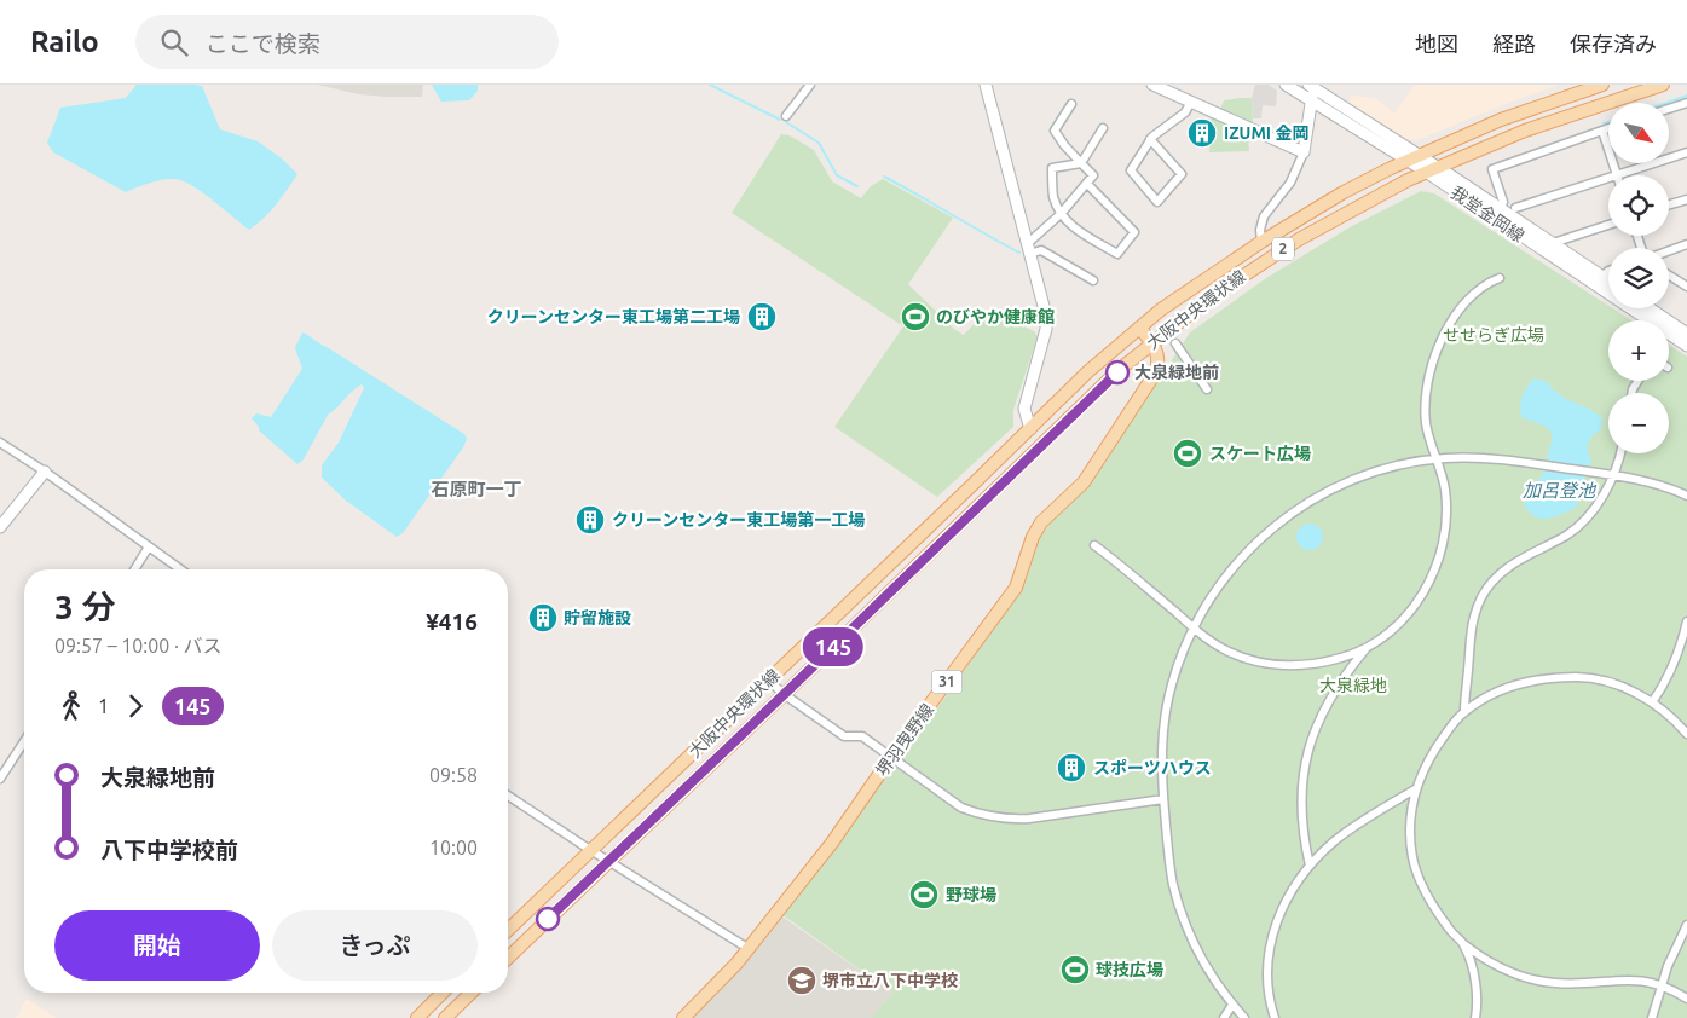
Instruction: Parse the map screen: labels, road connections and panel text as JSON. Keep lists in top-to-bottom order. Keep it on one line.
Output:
{"streets":{"main road":["我堂金岡線","2","大阪中央環状線","31","堺羽曳野線"]},"crossings":[["我堂金岡線","大阪中央環状線"],["大阪中央環状線","堺羽曳野線"]],"districts":["石原町一丁"],"water":["加呂登池"],"parks":["せせらぎ広場","大泉緑地"],"places":{"building":["IZUMI 金岡","クリーンセンター東工場第二工場","クリーンセンター東工場第一工場","貯留施設","スポーツハウス"],"sports":["のびやか健康館","スケート広場","野球場","球技広場"],"other":["大泉緑地前"],"school or university":["堺市立八下中学校"]},"lines":["bus line 145"],"north":"bottom right","page":{"header":"Railo","search":"ここで検索","nav":["地図","経路","保存済み"],"on_map":"145","map_buttons":["+","−"],"heading":["3 分","09:57 – 10:00 · バス","¥416"],"legs":["1","145"],"list":[{"name":"大泉緑地前","value":"09:58"},{"name":"八下中学校前","value":"10:00"}],"buttons":["開始","きっぷ"]}}
